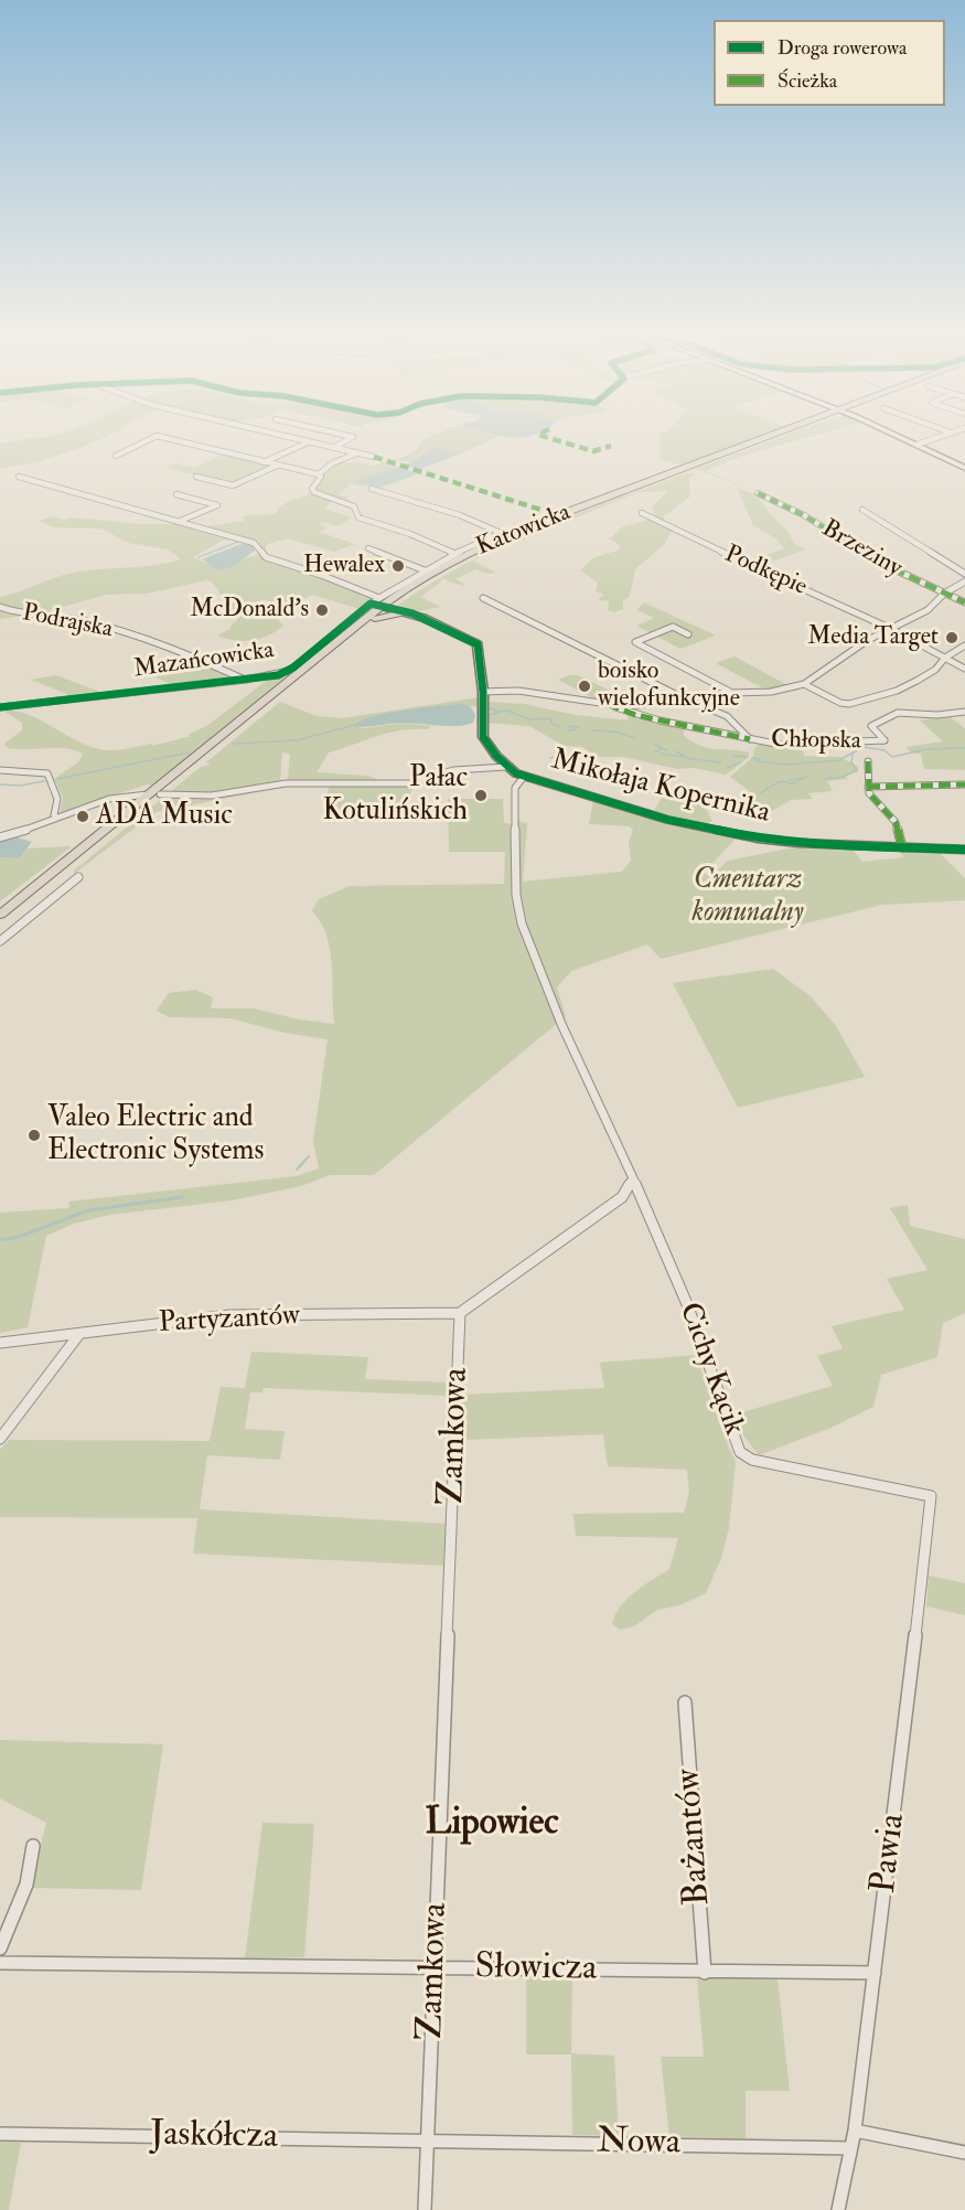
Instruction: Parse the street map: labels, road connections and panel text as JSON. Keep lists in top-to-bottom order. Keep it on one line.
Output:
{"streets":{"main road":["Katowicka"],"street":["Brzeziny","Podkępie","Podrajska","Mazańcowicka","Chłopska","Mikołaja Kopernika","Partyzantów","Cichy Kącik","Zamkowa","Bażantów","Pawia","Słowicza","Jaskółcza","Nowa"]},"crossings":[["Katowicka","Mazańcowicka"],["Podrajska","Mazańcowicka"],["Partyzantów","Zamkowa"],["Cichy Kącik","Pawia"],["Zamkowa","Słowicza"],["Zamkowa","Jaskółcza"],["Zamkowa","Nowa"],["Bażantów","Słowicza"],["Pawia","Słowicza"],["Pawia","Nowa"],["Jaskółcza","Nowa"]],"districts":["Lipowiec"],"parks":["Cmentarz komunalny"],"places":["Hewalex","McDonald's","Media Target","boisko wielofunkcyjne","Pałac Kotulińskich","ADA Music","Valeo Electric and Electronic Systems"],"legend":["Droga rowerowa","Ścieżka"]}
